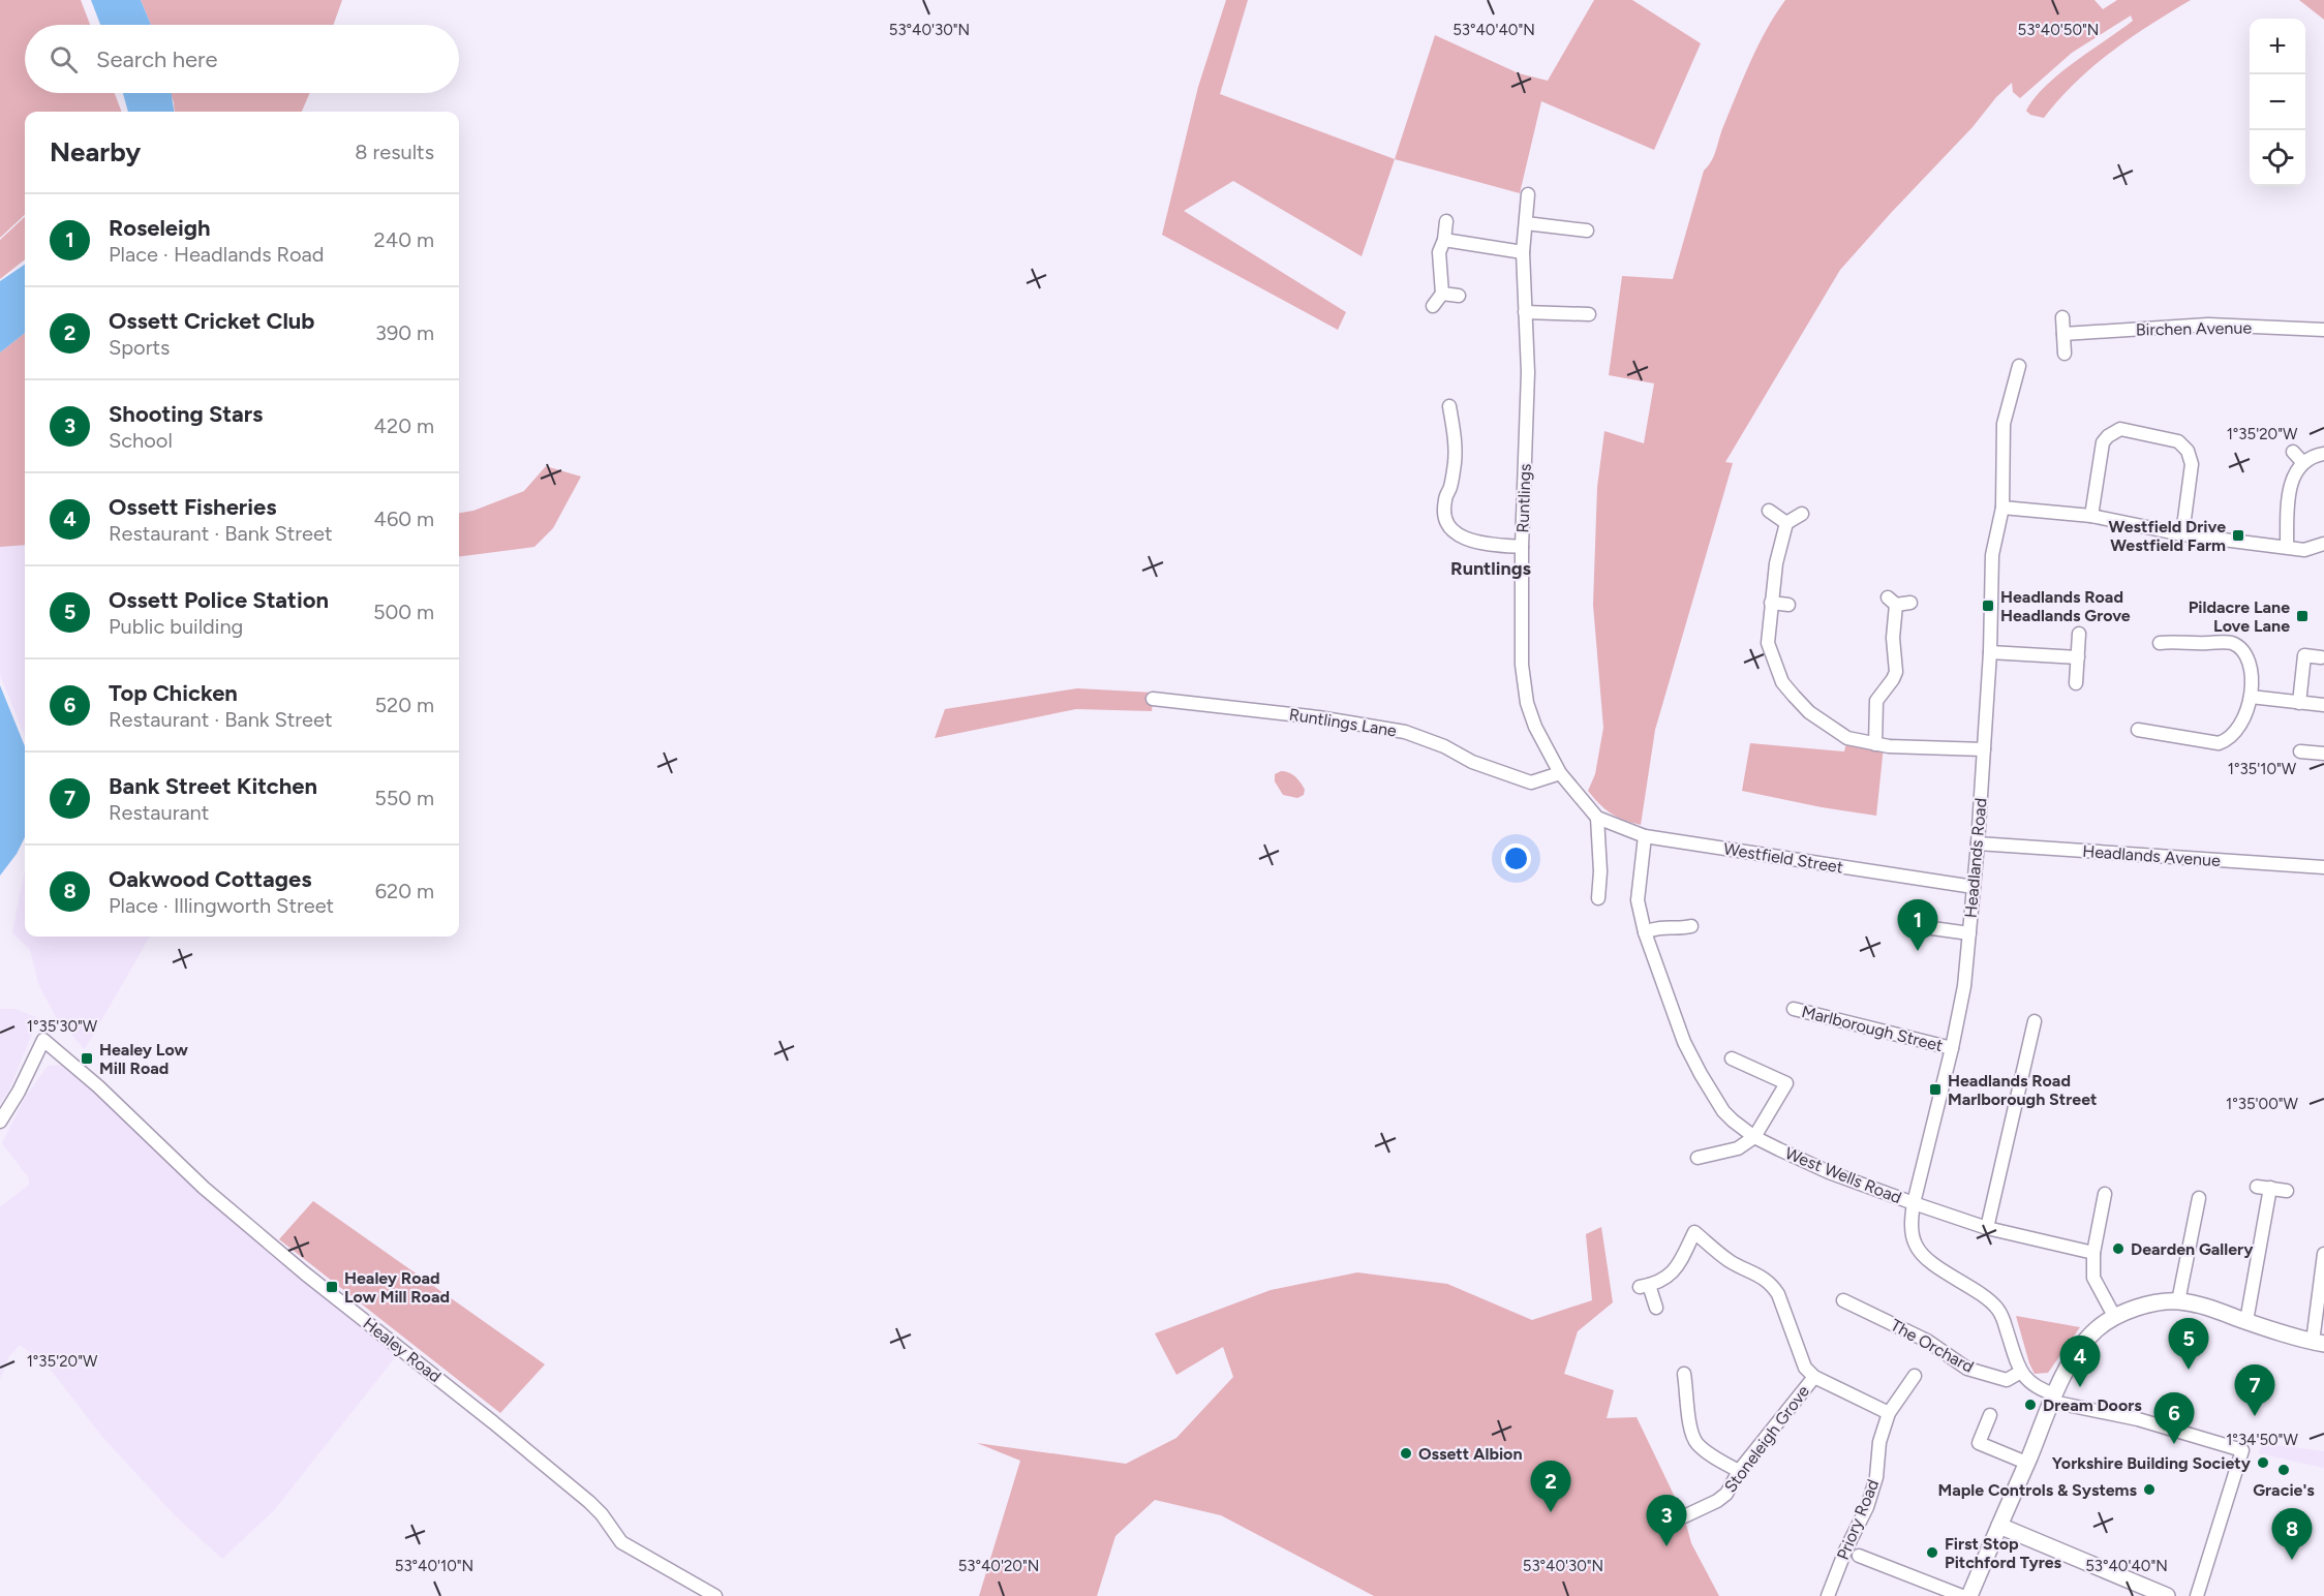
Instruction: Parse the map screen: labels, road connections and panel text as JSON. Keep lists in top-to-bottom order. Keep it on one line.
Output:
{"streets":{"street":["Birchen Avenue","Runtlings","Runtlings Lane","Headlands Avenue","Westfield Street","Headlands Road","Marlborough Street","West Wells Road","The Orchard","Healey Road","Stoneleigh Grove","Priory Road"]},"crossings":[["Runtlings","Runtlings Lane"],["Runtlings","Westfield Street"],["Headlands Avenue","Headlands Road"],["Westfield Street","Headlands Road"],["Westfield Street","West Wells Road"],["Headlands Road","Marlborough Street"],["Headlands Road","West Wells Road"],["West Wells Road","The Orchard"]],"districts":["Runtlings"],"places":{"transit":["Westfield Drive Westfield Farm","Headlands Road Headlands Grove","Pildacre Lane Love Lane","Healey Low Mill Road","Headlands Road Marlborough Street","Healey Road Low Mill Road"],"other":["Dearden Gallery","Dream Doors","Ossett Albion","Yorkshire Building Society","Gracie's","Maple Controls & Systems","First Stop Pitchford Tyres"]},"page":{"map_buttons":["+","−"],"search":"Search here","heading":["Nearby","8 results"],"list":[{"mark":"1","name":"Roseleigh","note":"Place · Headlands Road","value":"240 m"},{"mark":"2","name":"Ossett Cricket Club","note":"Sports","value":"390 m"},{"mark":"3","name":"Shooting Stars","note":"School","value":"420 m"},{"mark":"4","name":"Ossett Fisheries","note":"Restaurant · Bank Street","value":"460 m"},{"mark":"5","name":"Ossett Police Station","note":"Public building","value":"500 m"},{"mark":"6","name":"Top Chicken","note":"Restaurant · Bank Street","value":"520 m"},{"mark":"7","name":"Bank Street Kitchen","note":"Restaurant","value":"550 m"},{"mark":"8","name":"Oakwood Cottages","note":"Place · Illingworth Street","value":"620 m"}],"pins":["1","5","4","7","6","2","3","8"]},"coordinates":["53°40'30\"N","53°40'40\"N","53°40'50\"N","1°35'20\"W","1°35'10\"W","1°35'30\"W","1°35'00\"W","1°34'50\"W","53°40'10\"N","53°40'20\"N"]}
